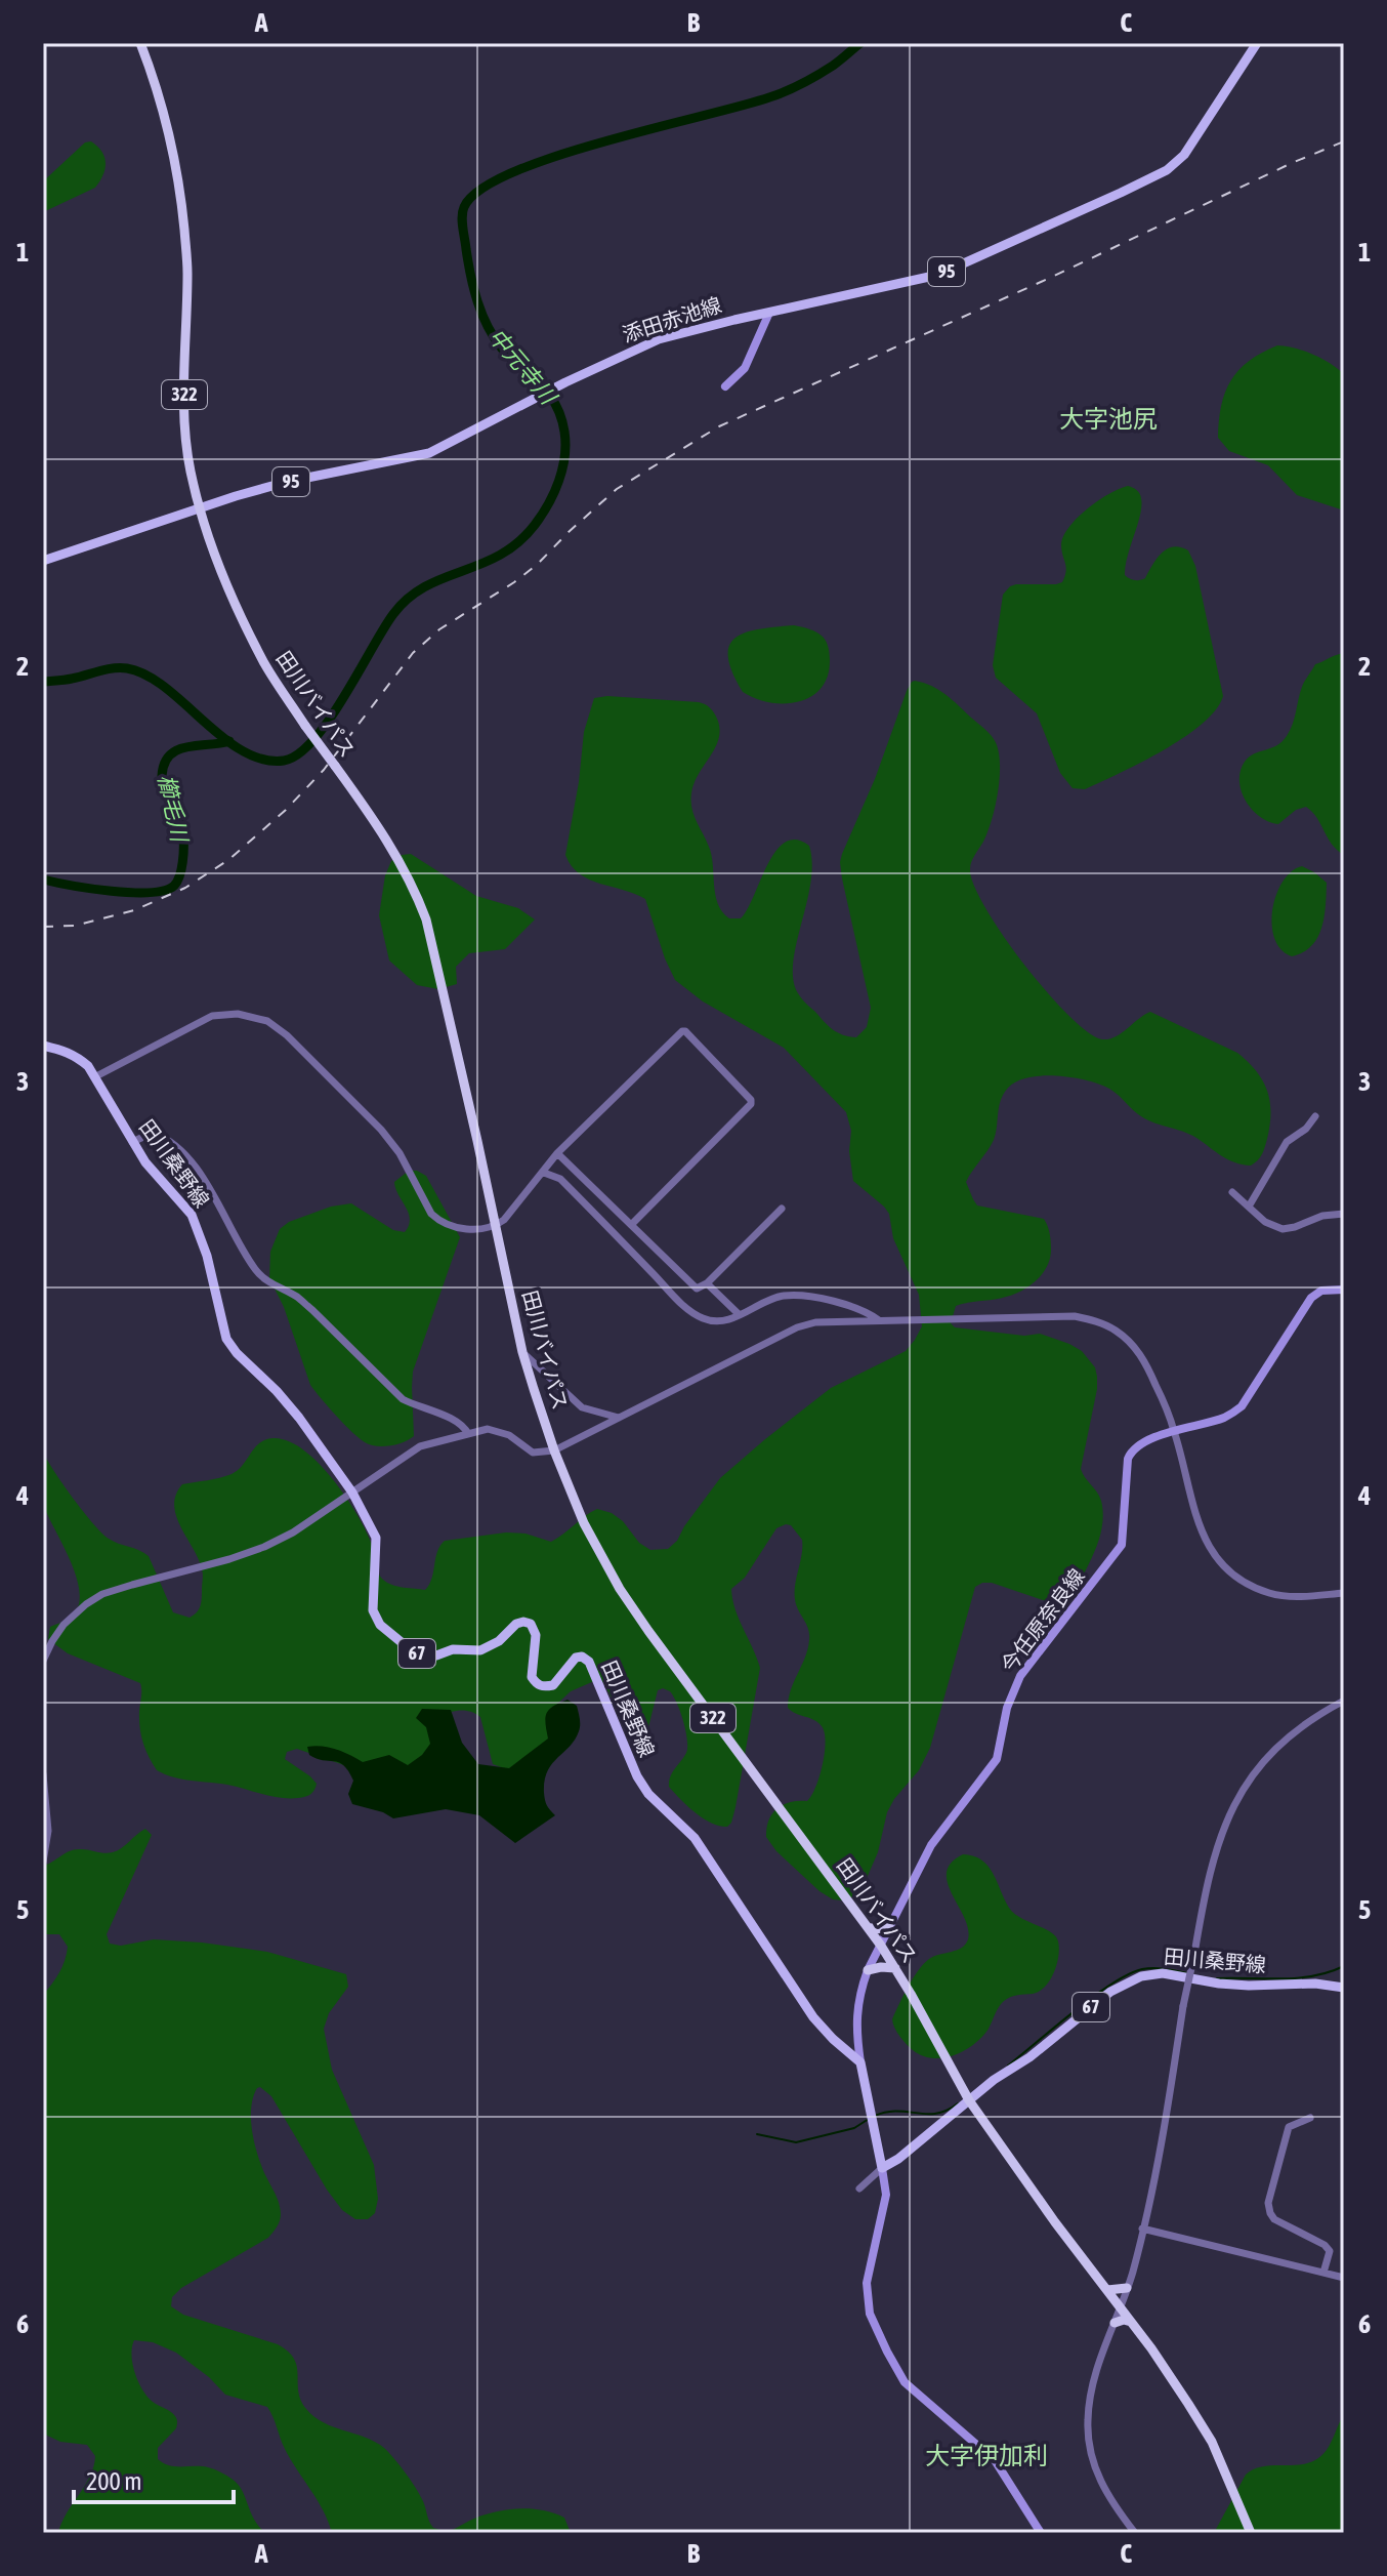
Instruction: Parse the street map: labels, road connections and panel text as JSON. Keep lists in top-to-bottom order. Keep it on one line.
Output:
{"streets":{"highway":["322","田川バイパス"],"main road":["95","添田赤池線","田川桑野線","今任原奈良線","67"]},"crossings":[["添田赤池線","田川バイパス"],["田川バイパス","田川桑野線"],["田川バイパス","今任原奈良線"],["田川桑野線","今任原奈良線"]],"districts":["大字池尻","大字伊加利"],"water":["中元寺川","櫛毛川"],"scale_bar":"200 m","grid":{"columns":["A","B","C"],"rows":["1","2","3","4","5","6"]}}
